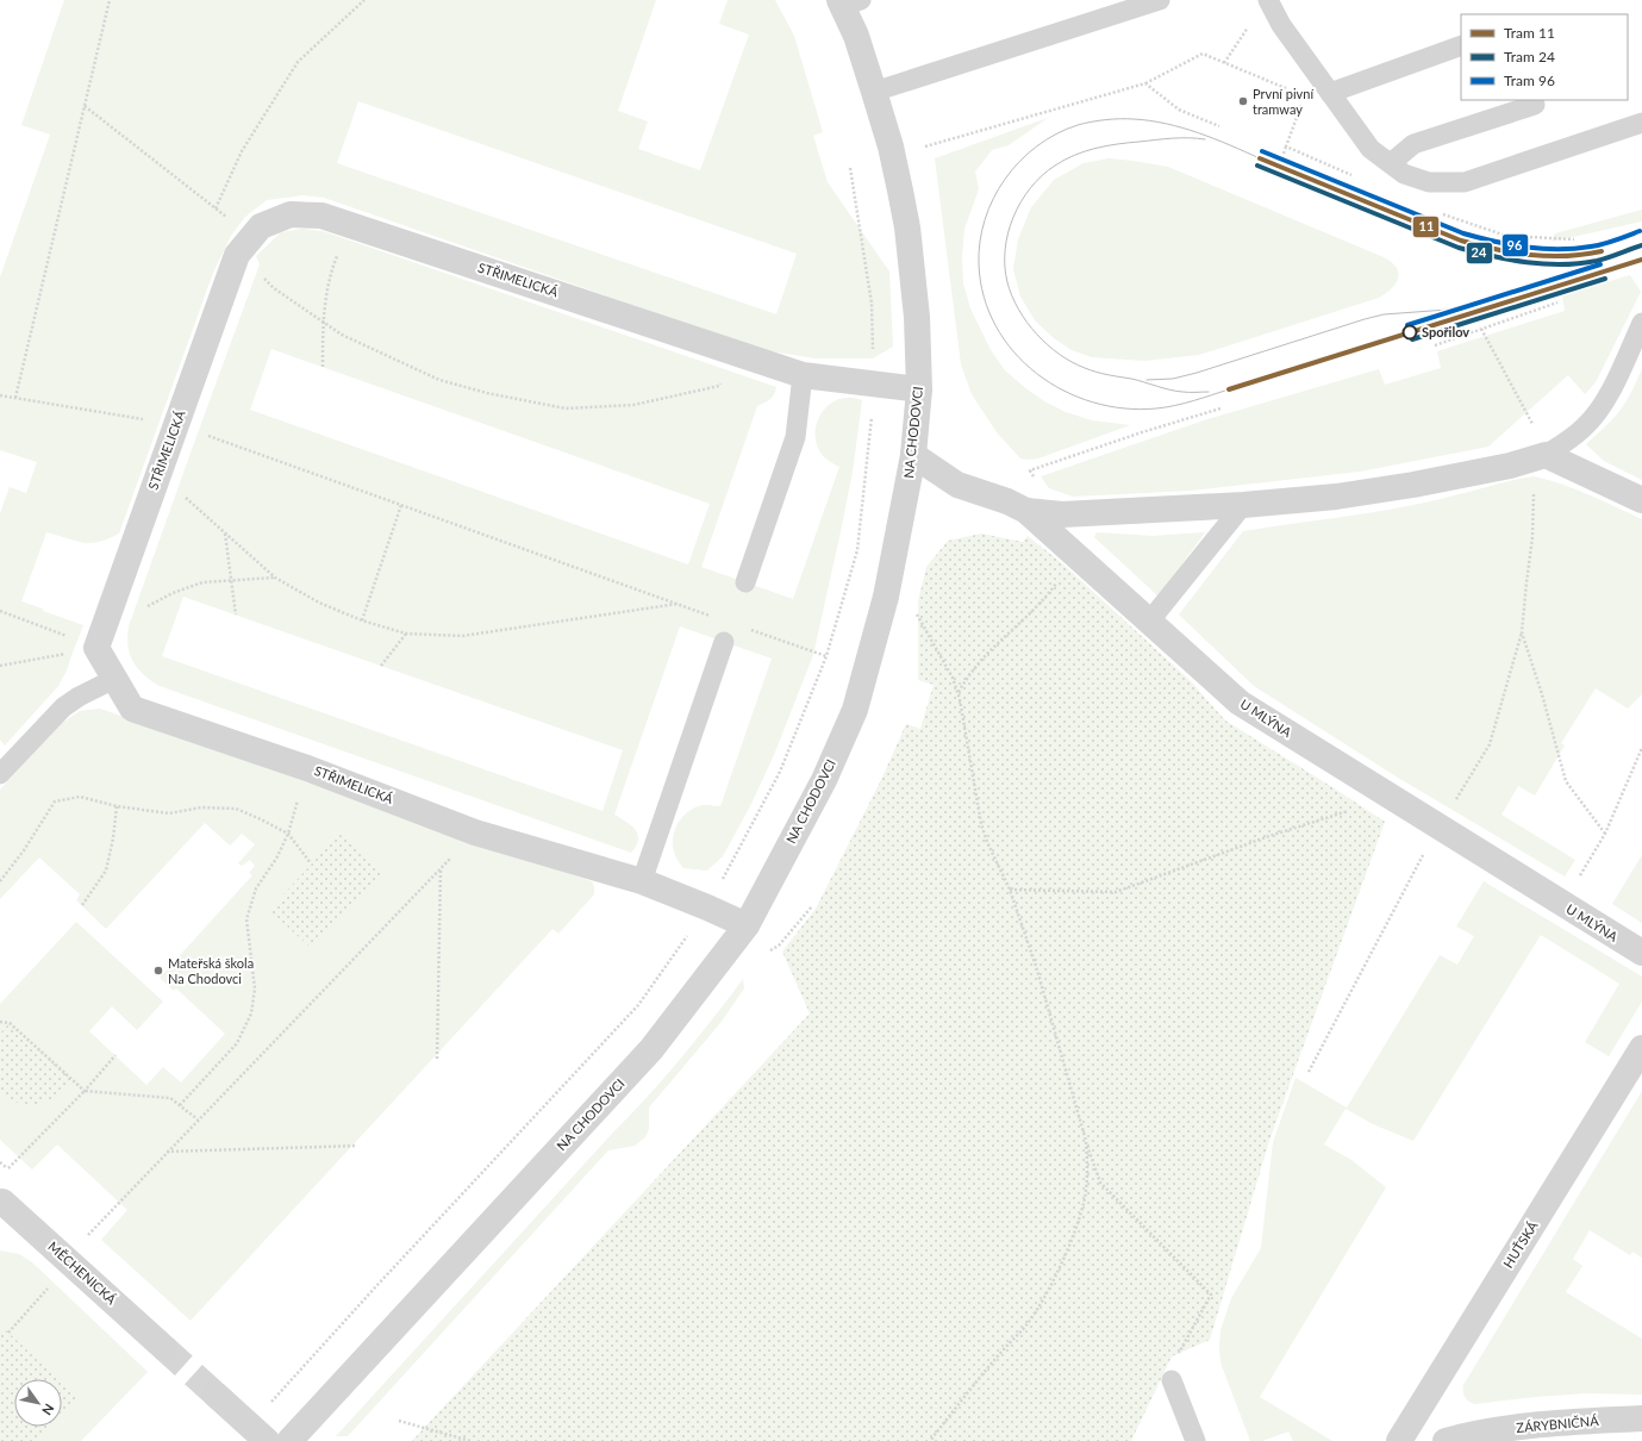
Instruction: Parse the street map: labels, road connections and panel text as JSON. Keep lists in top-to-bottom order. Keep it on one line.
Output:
{"streets":{"street":["STŘIMELICKÁ","NA CHODOVCI","U MLÝNA","HUŤSKÁ","MĚCHENICKÁ","ZÁRYBNIČNÁ"]},"crossings":[["STŘIMELICKÁ","NA CHODOVCI"],["NA CHODOVCI","U MLÝNA"]],"places":["První pivní tramway","Spořilov","Mateřská škola Na Chodovci"],"lines":["tram line 96","tram line 11","tram line 24"],"legend":["Tram 11","Tram 24","Tram 96"],"north":"bottom right"}
